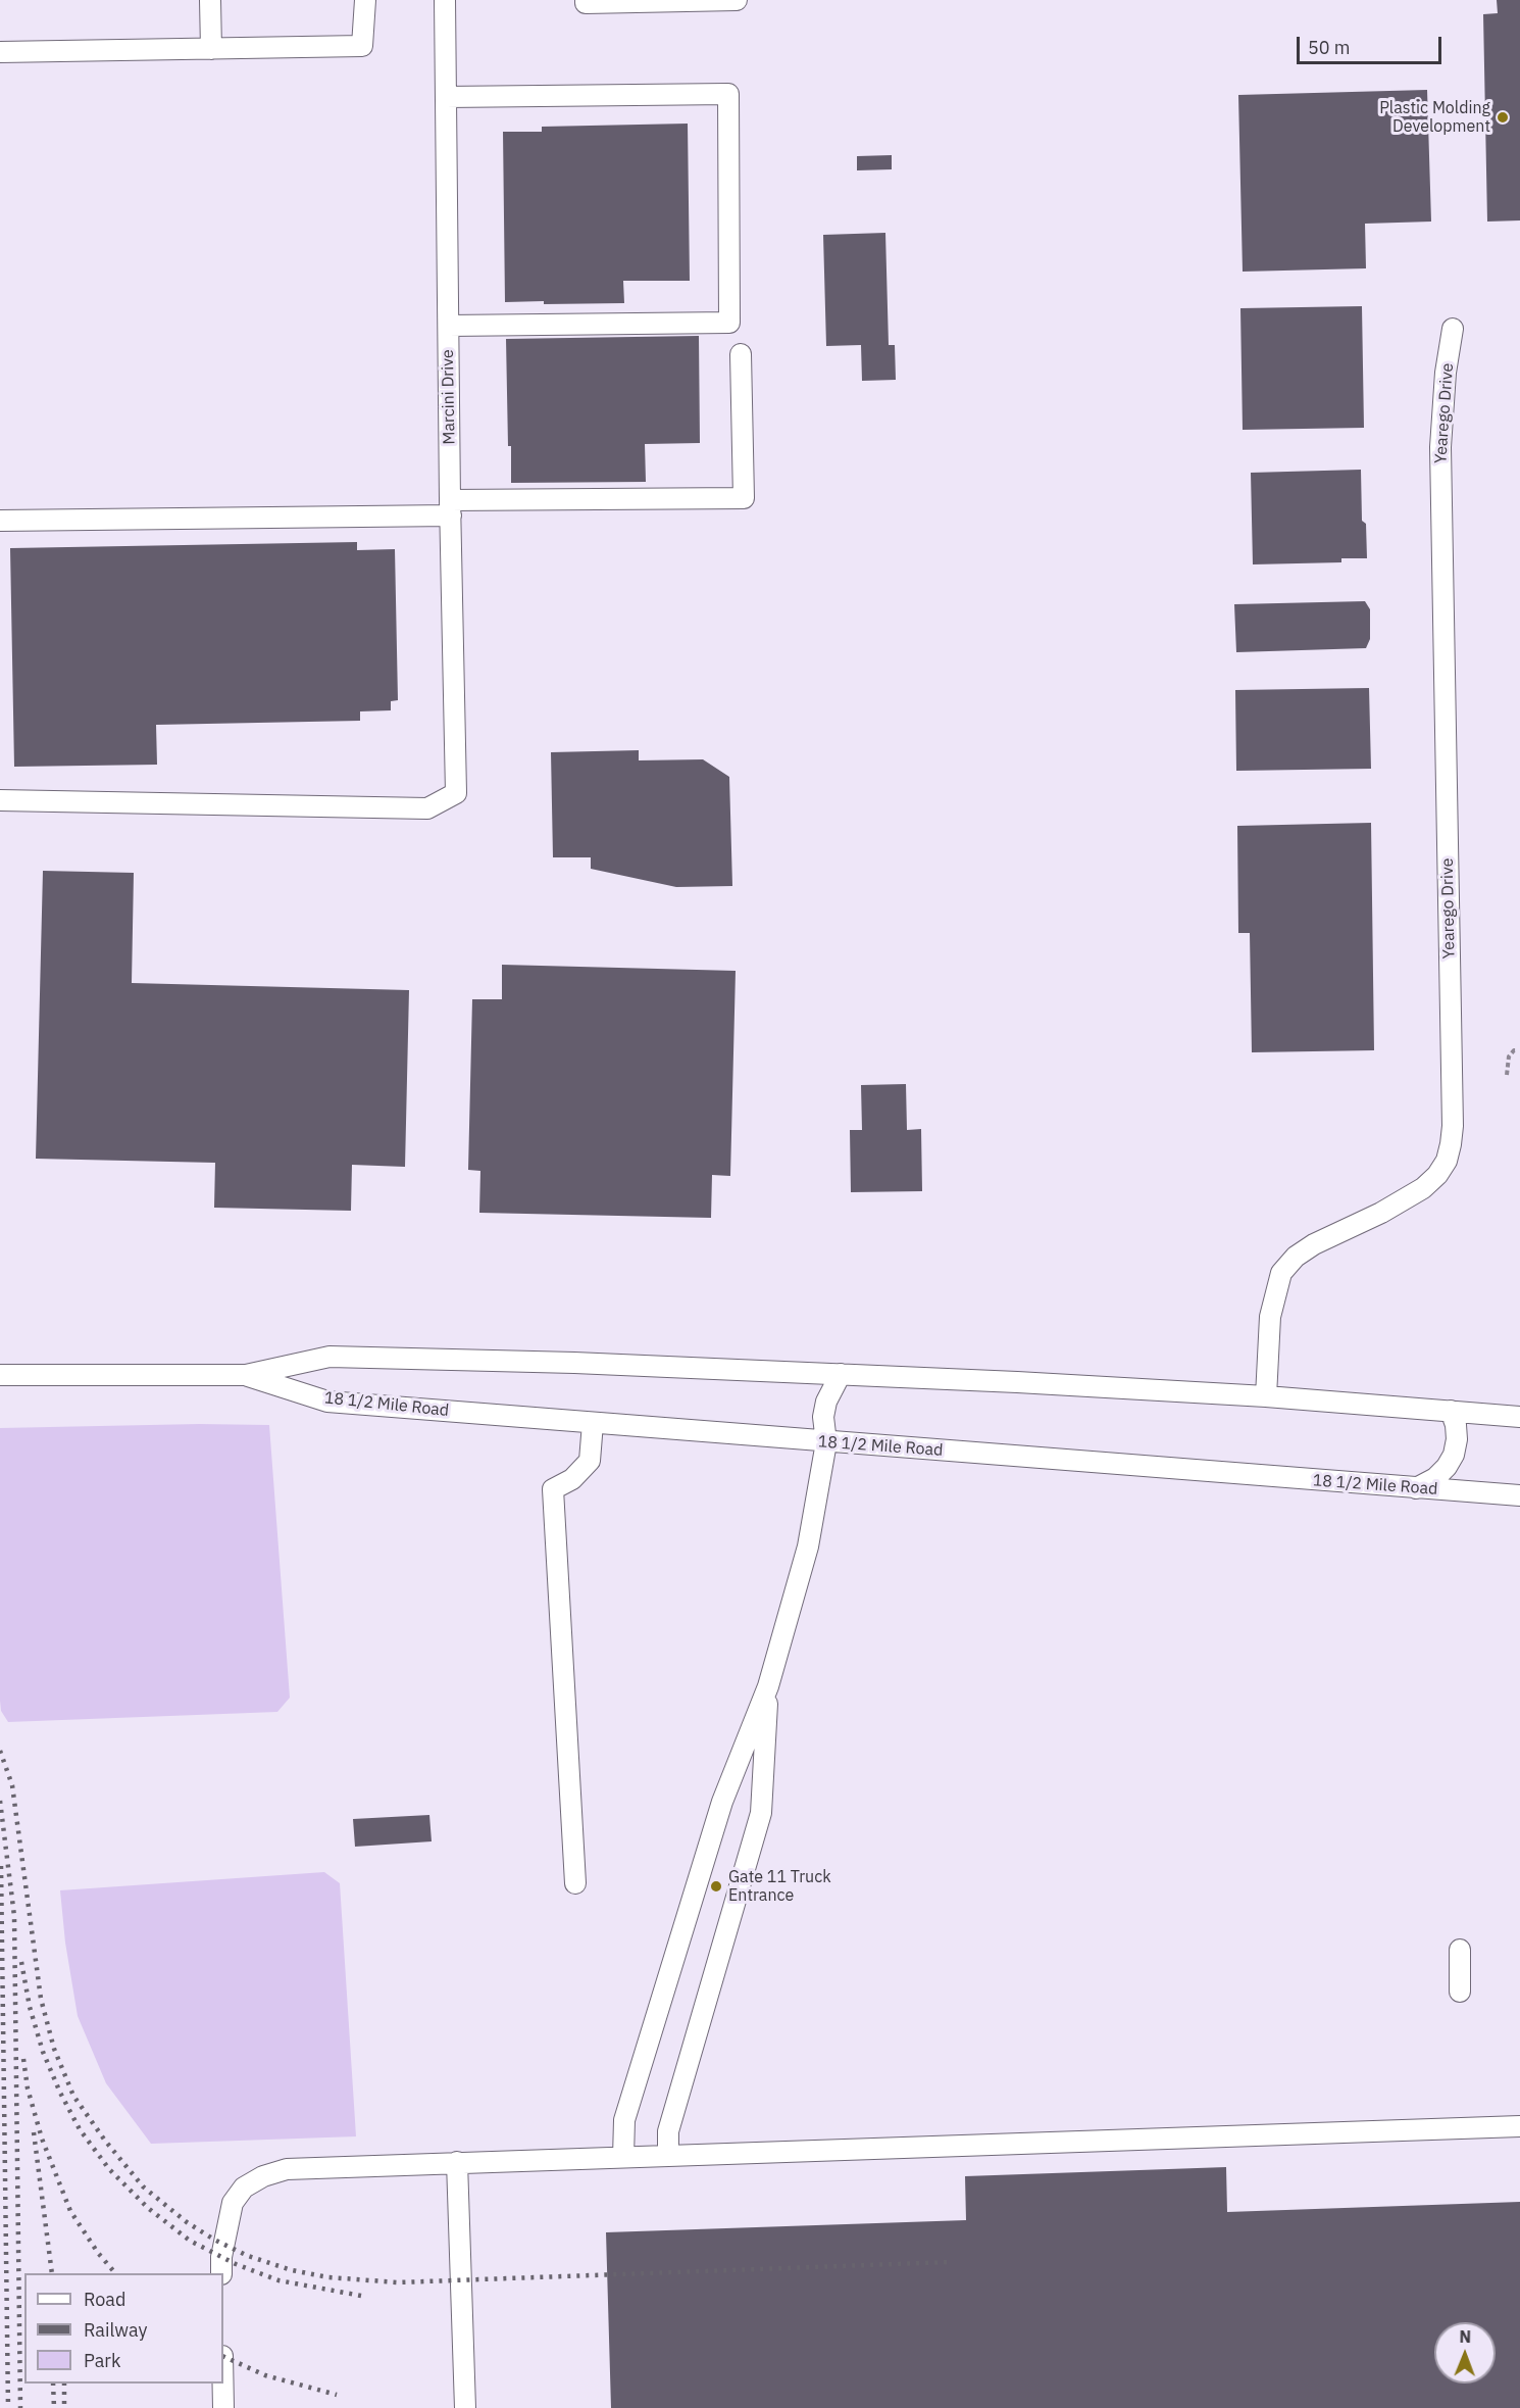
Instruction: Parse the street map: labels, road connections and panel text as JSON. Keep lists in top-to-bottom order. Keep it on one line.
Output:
{"streets":{"street":["Marcini Drive","Yearego Drive","18 1/2 Mile Road"]},"crossings":[["Yearego Drive","18 1/2 Mile Road"]],"places":["Plastic Molding Development","Gate 11 Truck Entrance"],"legend":["Road","Railway","Park"],"scale_bar":"50 m","north":"top"}
